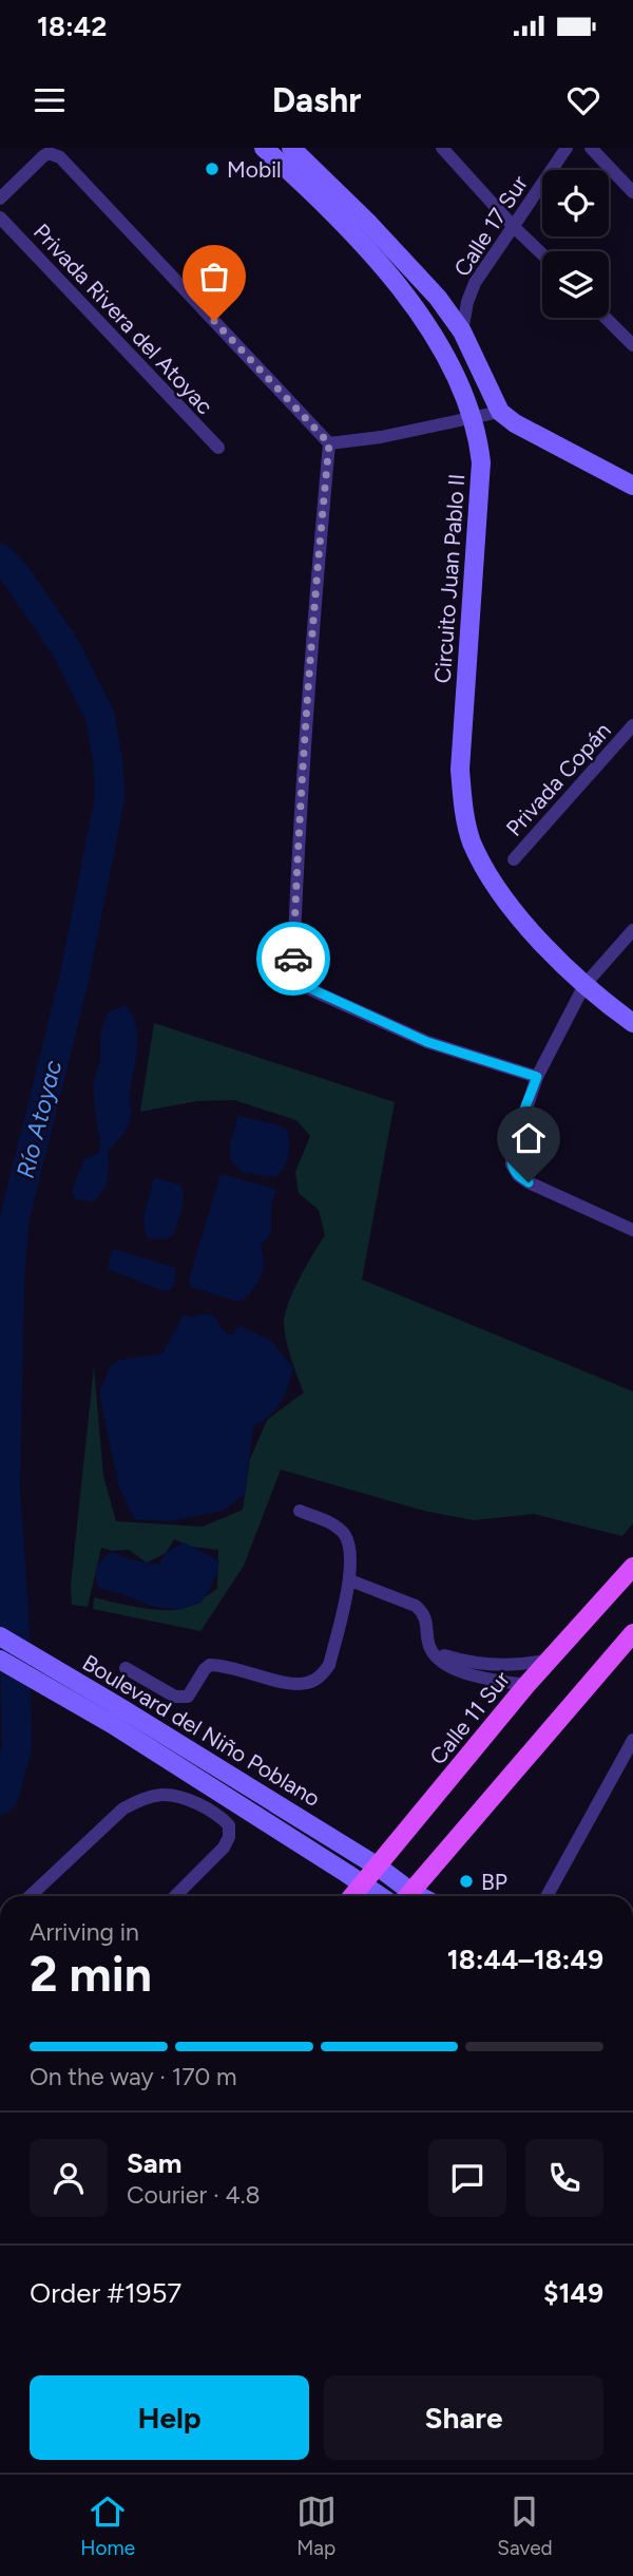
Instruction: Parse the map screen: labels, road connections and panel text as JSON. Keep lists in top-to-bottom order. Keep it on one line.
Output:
{"streets":{"main road":["Circuito Juan Pablo II","Calle 11 Sur","Boulevard del Niño Poblano"],"street":["Calle 17 Sur","Privada Rivera del Atoyac","Privada Copán"]},"crossings":[["Calle 11 Sur","Boulevard del Niño Poblano"]],"water":["Río Atoyac"],"places":["Mobil","BP"],"page":{"status":"18:42","header":"Dashr","heading":["2 min","Arriving in","18:44–18:49"],"panel":["Sam","Courier · 4.8","Order #1957","$149"],"bar":"On the way · 170 m","buttons":["Help","Share"],"tabs":["Home","Map","Saved"]}}
